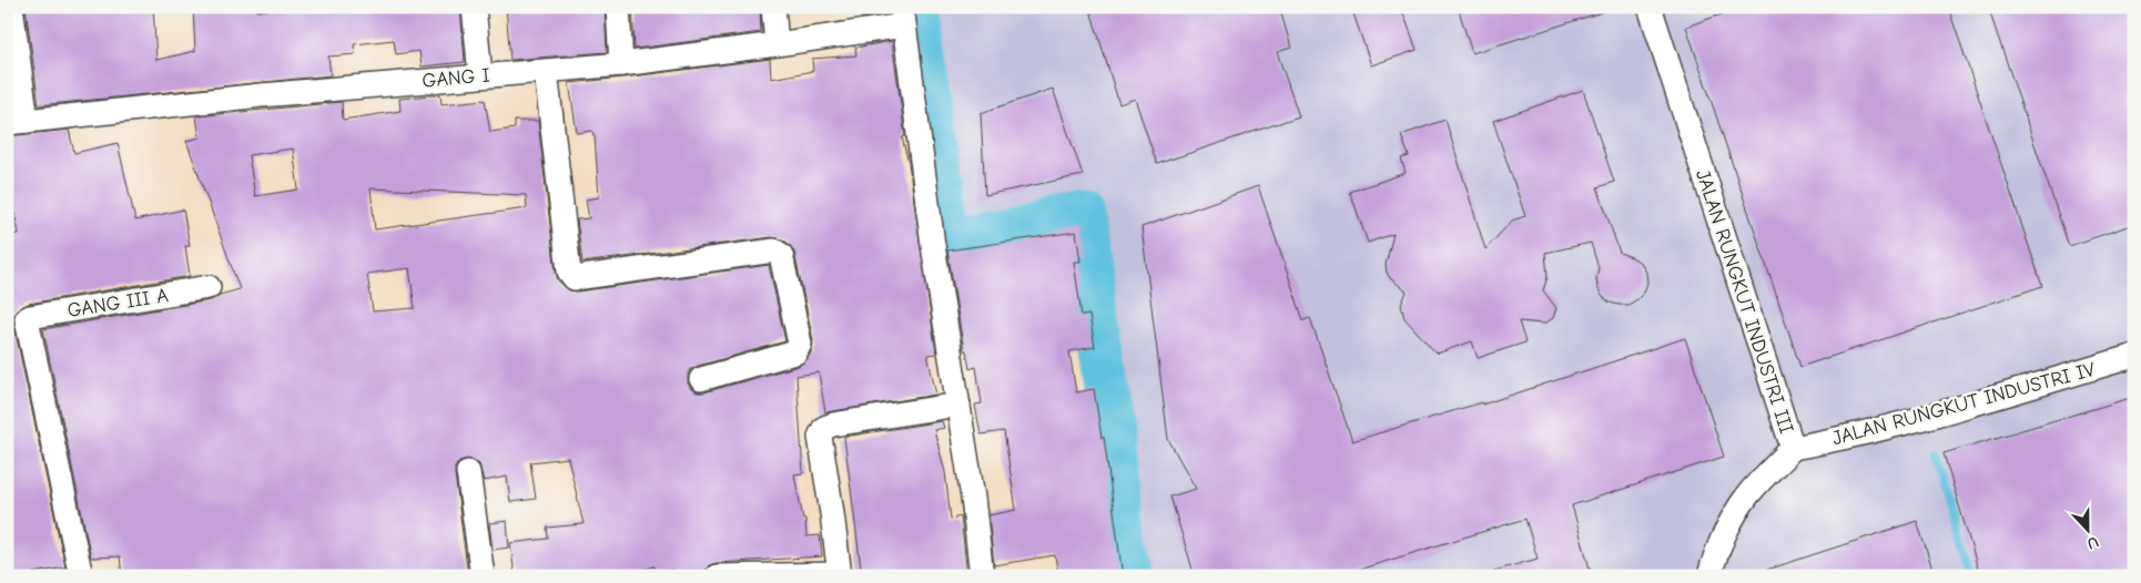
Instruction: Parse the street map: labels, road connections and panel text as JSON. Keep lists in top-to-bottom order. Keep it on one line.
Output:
{"streets":{"street":["GANG I","JALAN RUNGKUT INDUSTRI III","GANG III A","JALAN RUNGKUT INDUSTRI IV"]},"crossings":[["JALAN RUNGKUT INDUSTRI III","JALAN RUNGKUT INDUSTRI IV"]],"north":"bottom"}
